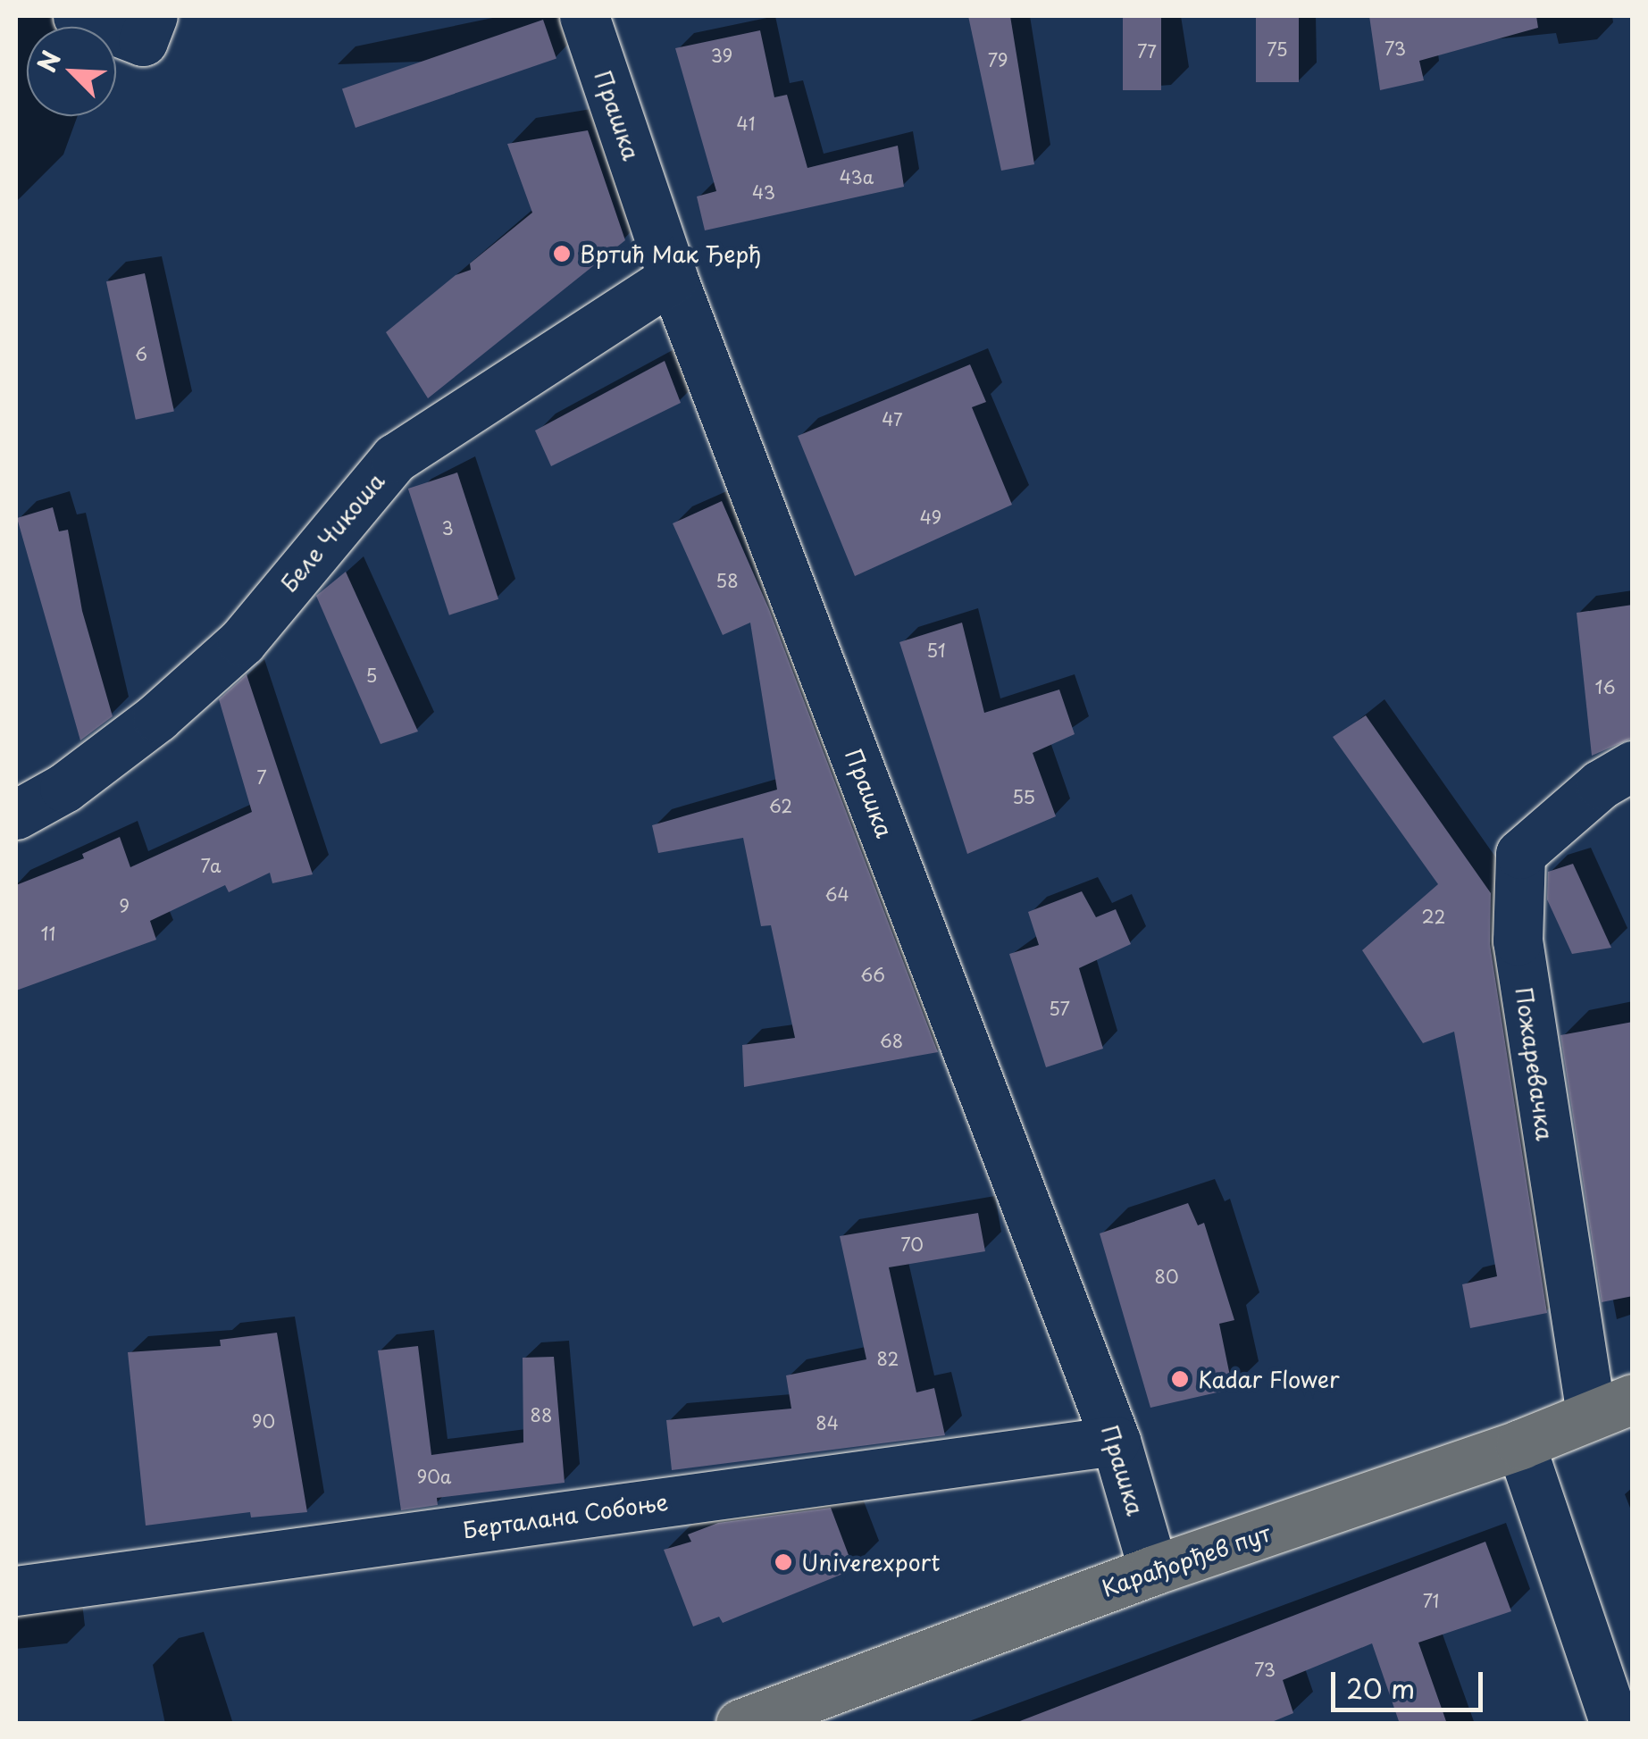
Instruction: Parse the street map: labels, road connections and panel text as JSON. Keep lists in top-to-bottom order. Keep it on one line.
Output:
{"streets":{"main road":["Карађорђев пут"],"street":["Прашка","Беле Чикоша","Пожаревачка","Берталана Собоње"]},"crossings":[["Прашка","Беле Чикоша"],["Прашка","Берталана Собоње"],["Прашка","Карађорђев пут"],["Пожаревачка","Карађорђев пут"]],"places":["Вртић Мак Ђерђ","Kadar Flower","Univerexport"],"house_numbers":["73","75","77","39","79","41","43a","43","6","47","49","3","58","51","5","16","7","55","62","7a","64","9","22","11","66","57","68","70","80","82","88","90","84","90a","71","73"],"scale_bar":"20 m","north":"top left"}
